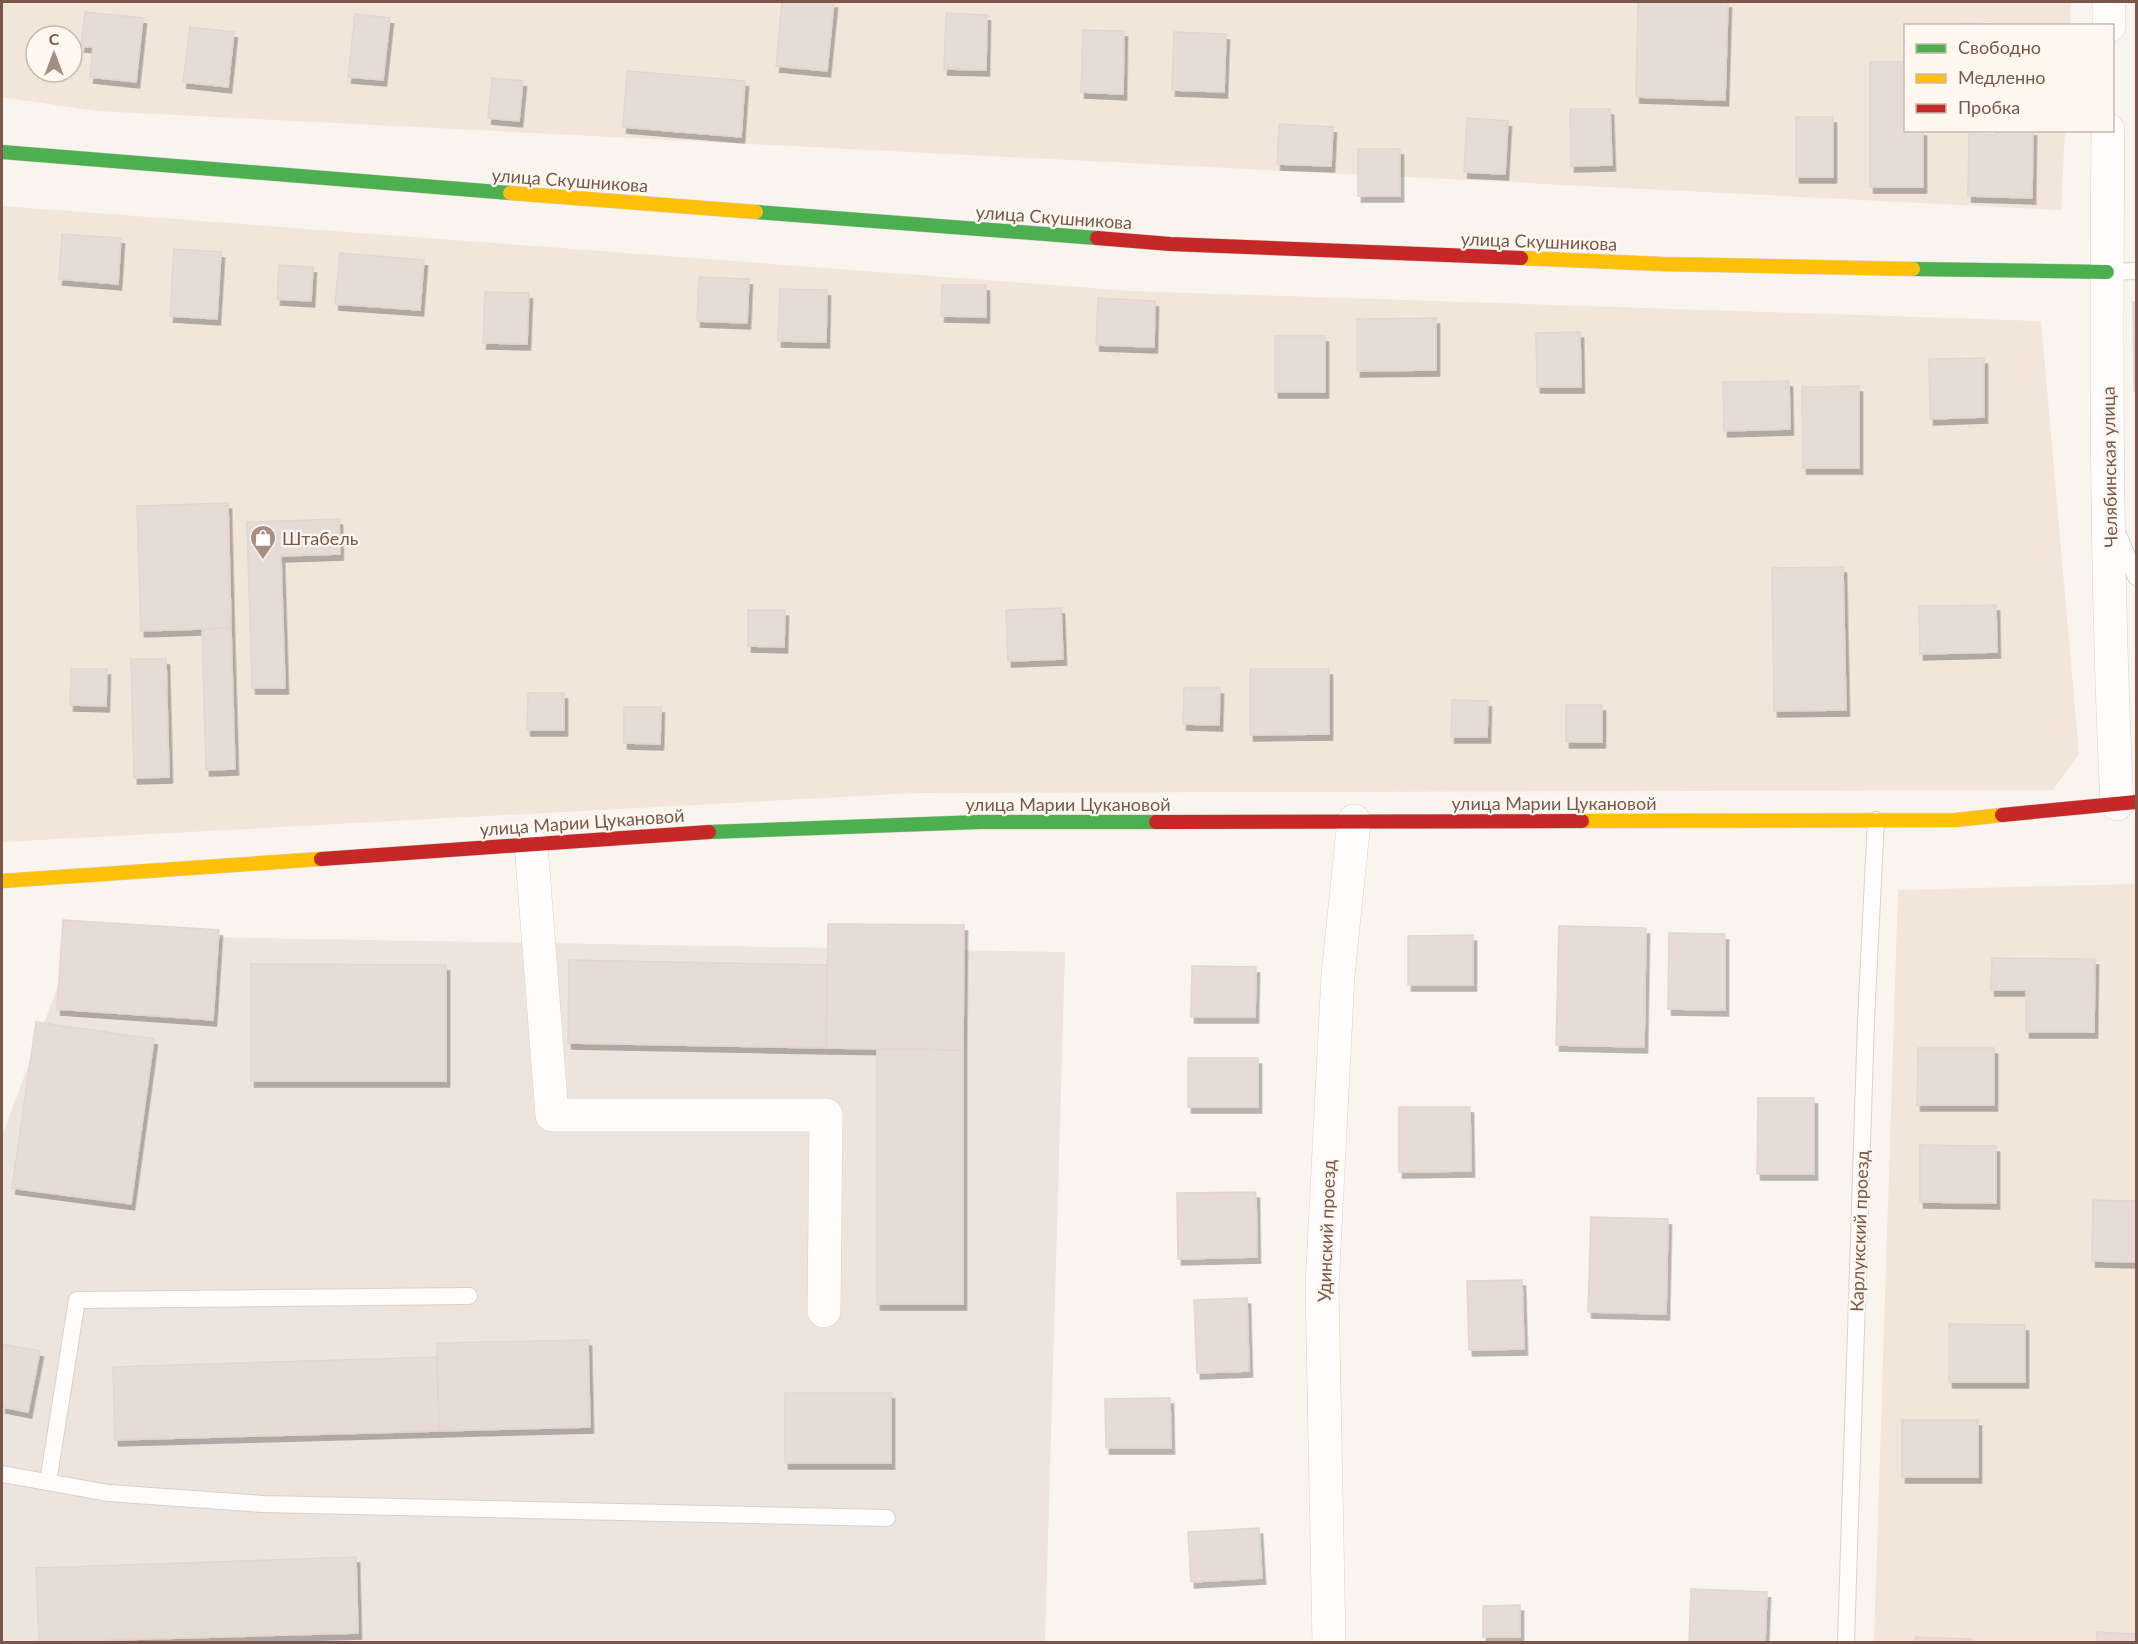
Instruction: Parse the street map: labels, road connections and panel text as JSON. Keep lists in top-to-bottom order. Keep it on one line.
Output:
{"streets":{"street":["улица Скушникова","Челябинская улица","улица Марии Цукановой","Удинский проезд"],"lane":["Карлукский проезд"]},"crossings":[["улица Скушникова","Челябинская улица"],["Челябинская улица","улица Марии Цукановой"],["улица Марии Цукановой","Удинский проезд"],["улица Марии Цукановой","Карлукский проезд"]],"places":{"shop":["Штабель"]},"legend":["Свободно","Медленно","Пробка"],"north":"top"}
